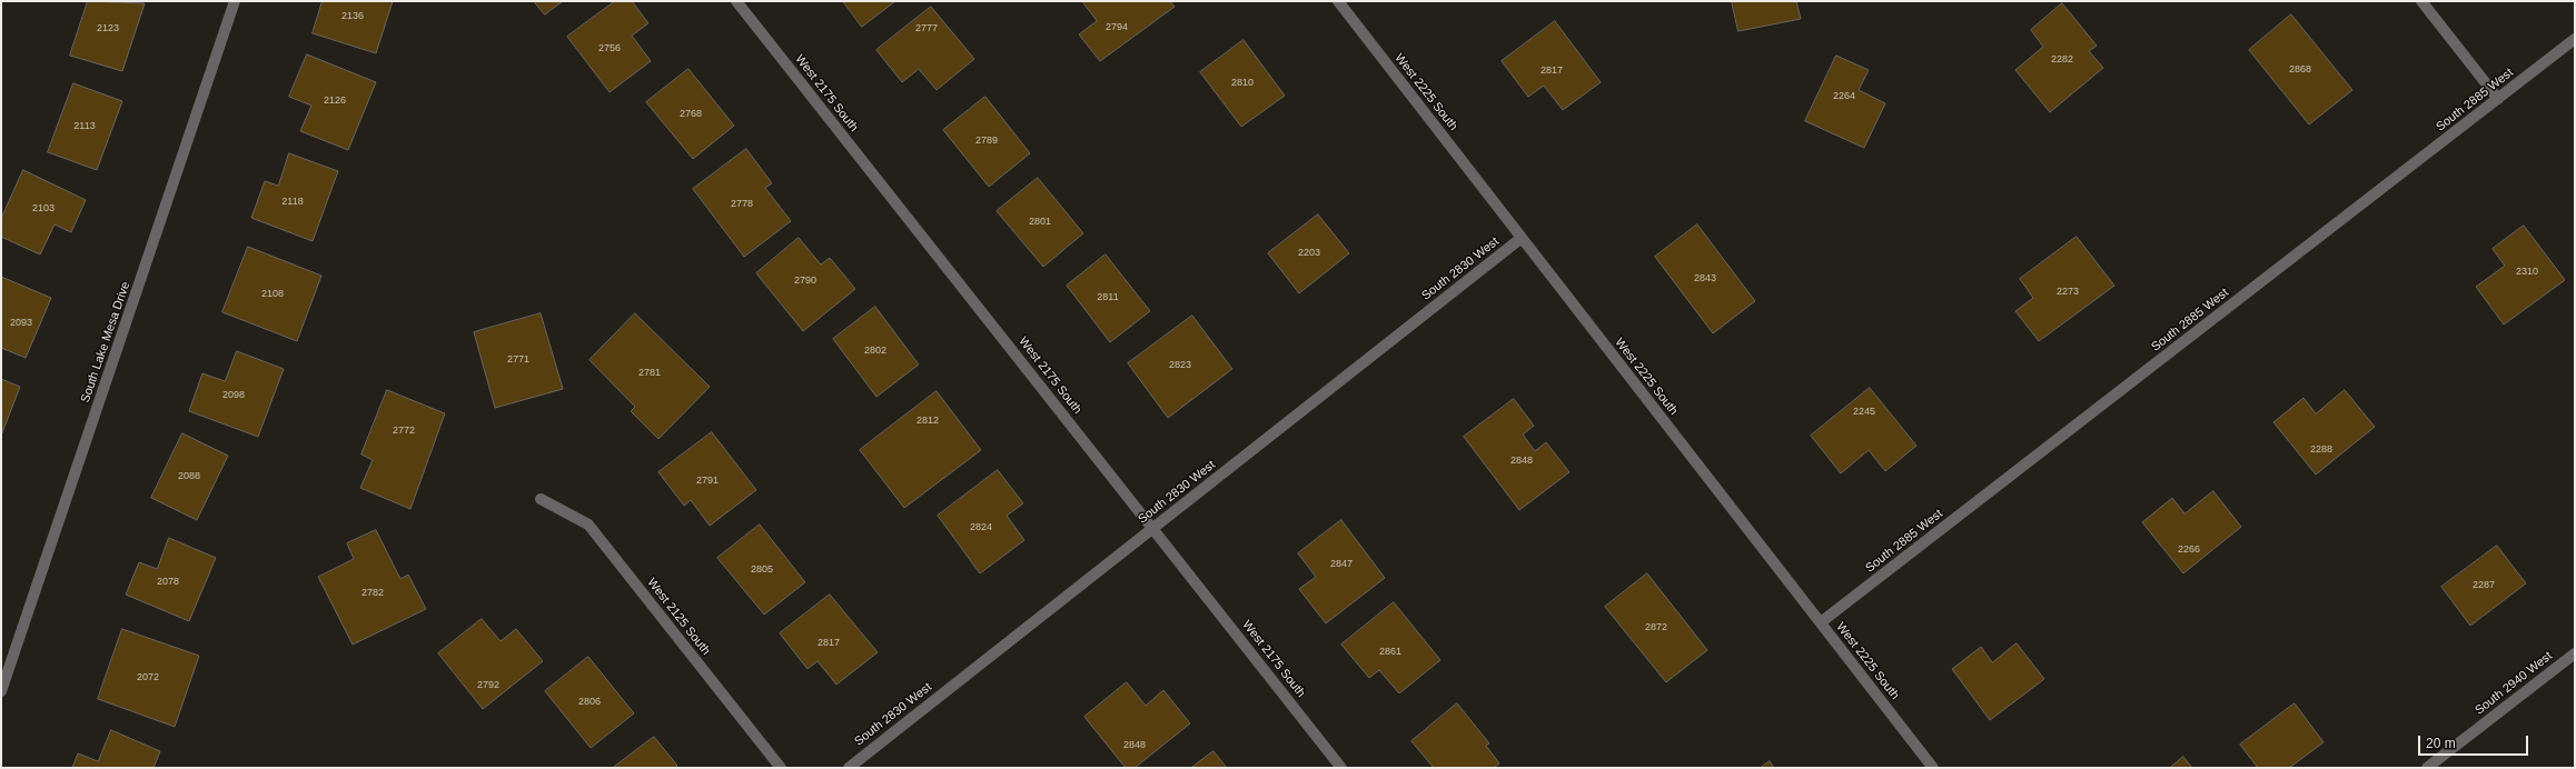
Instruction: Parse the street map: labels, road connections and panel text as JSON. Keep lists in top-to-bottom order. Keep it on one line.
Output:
{"streets":{"street":["West 2225 South","West 2175 South","South 2885 West","South 2830 West","South Lake Mesa Drive","West 2125 South","South 2940 West"]},"crossings":[["West 2225 South","South 2885 West"],["West 2225 South","South 2830 West"],["West 2175 South","South 2830 West"]],"house_numbers":["2136","2794","2123","2777","2756","2282","2868","2817","2810","2264","2126","2768","2113","2789","2118","2778","2103","2801","2203","2310","2843","2790","2273","2108","2811","2093","2802","2771","2823","2781","2098","2245","2812","2772","2288","2848","2088","2791","2824","2266","2847","2805","2078","2287","2782","2872","2817","2861","2072","2792","2806","2848"],"scale_bar":"20 m"}
